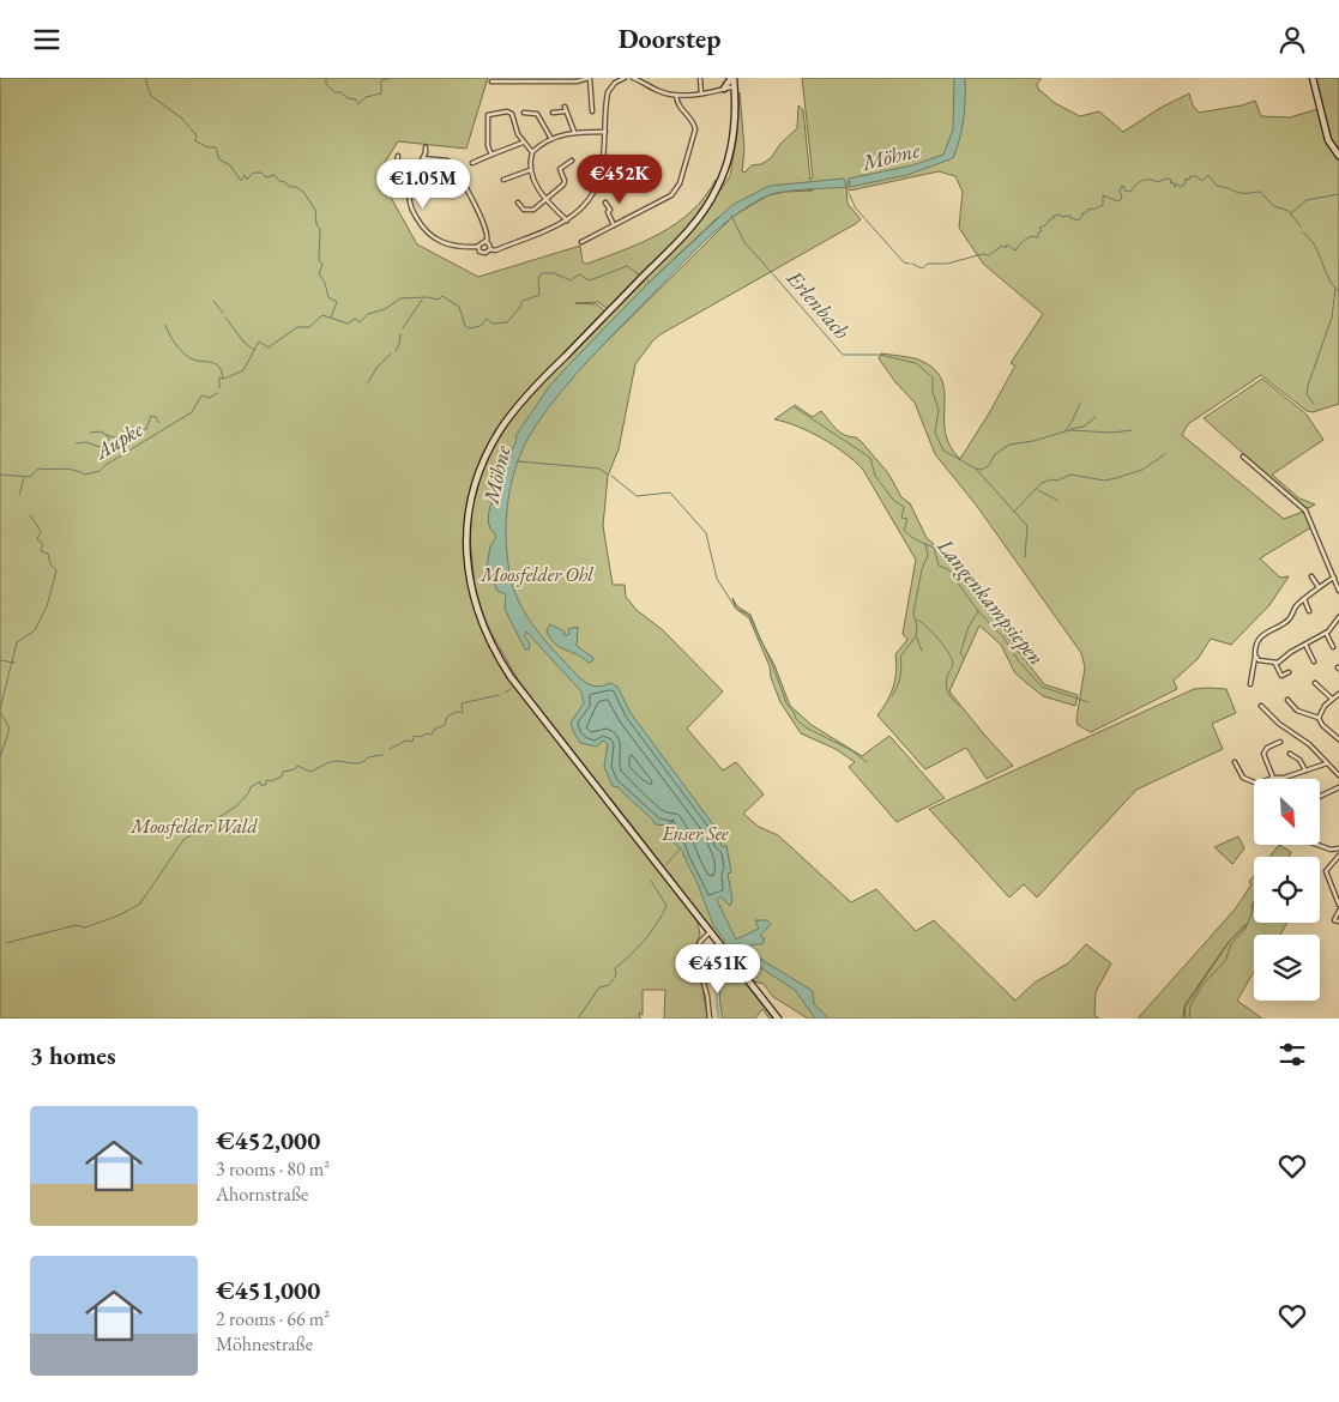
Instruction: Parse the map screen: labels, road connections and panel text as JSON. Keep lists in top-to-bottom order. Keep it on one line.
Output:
{"water":["Möhne","Erlenbach","Aupke","Langenkampsiepen"],"parks":["Moosfelder Ohl","Moosfelder Wald","Enser See"],"north":"bottom right","page":{"header":"Doorstep","price":["€452K","€1.05M","€451K"],"heading":"3 homes","list":[{"name":"€452,000","note":"3 rooms · 80 m² · Ahornstraße"},{"name":"€451,000","note":"2 rooms · 66 m² · Möhnestraße"}]}}
